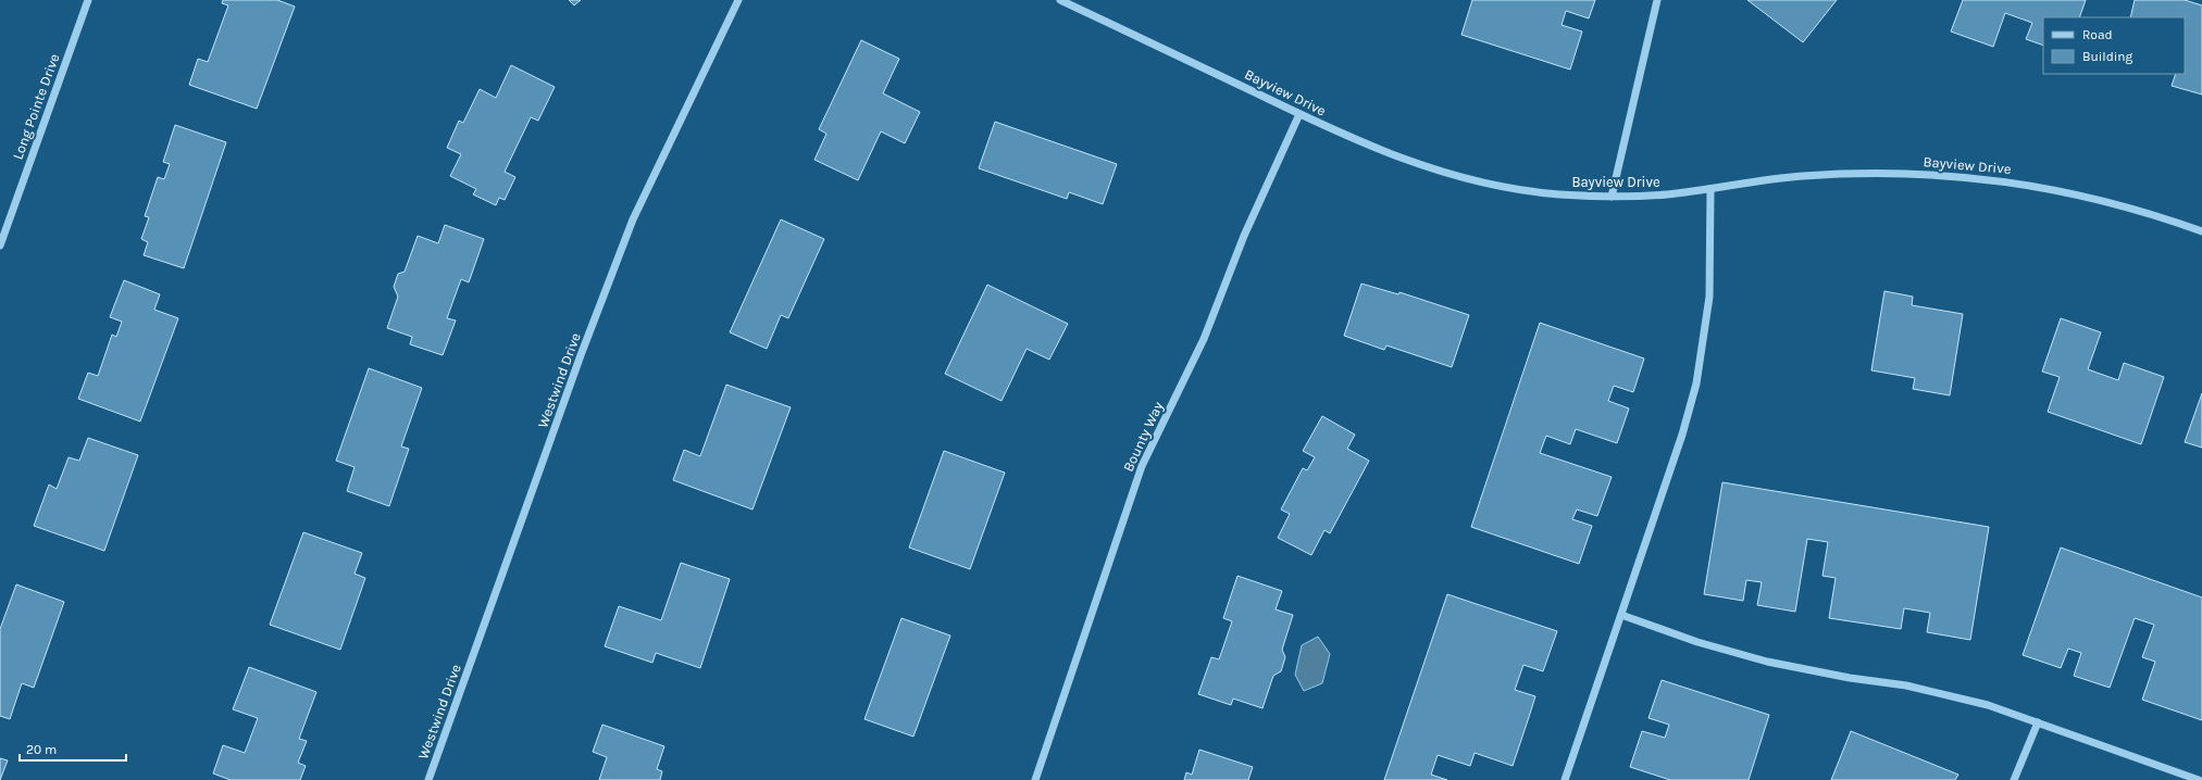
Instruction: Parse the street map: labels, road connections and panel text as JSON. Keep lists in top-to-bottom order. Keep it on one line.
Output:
{"streets":{"street":["Bayview Drive","Long Pointe Drive","Westwind Drive","Bounty Way"]},"crossings":[["Bayview Drive","Bounty Way"]],"legend":["Road","Building"],"scale_bar":"20 m"}
